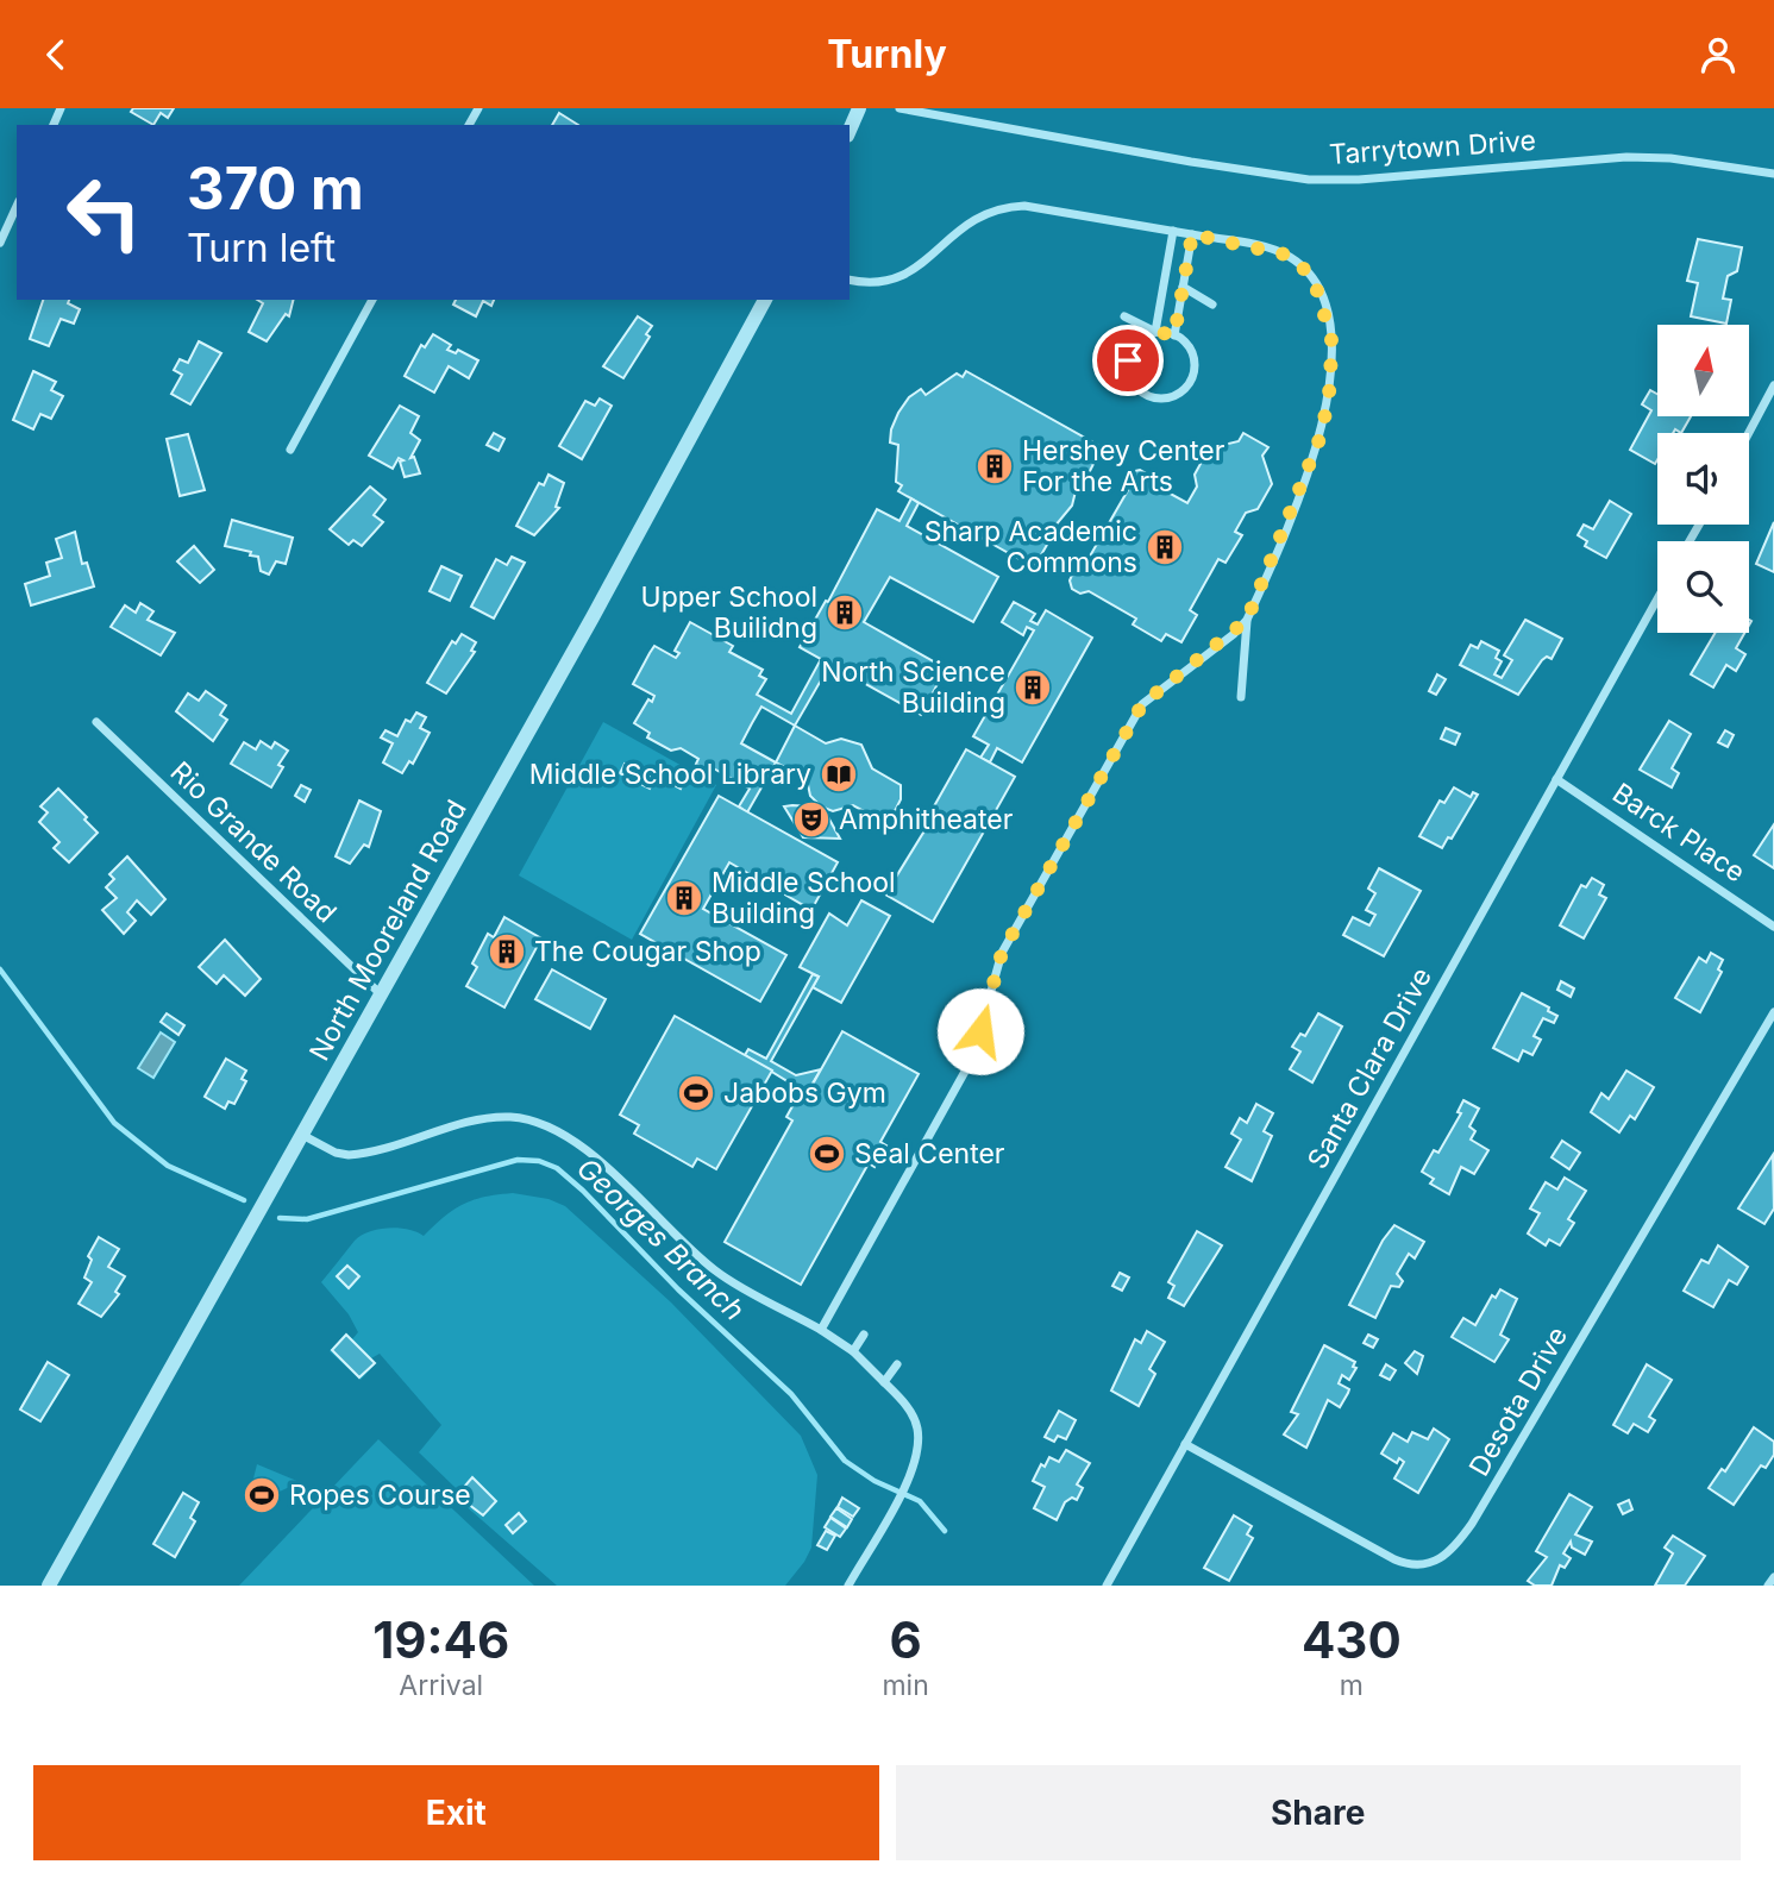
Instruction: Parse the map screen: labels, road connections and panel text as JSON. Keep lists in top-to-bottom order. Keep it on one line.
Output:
{"streets":{"street":["Tarrytown Drive","Barck Place","Rio Grande Road","North Mooreland Road","Santa Clara Drive","Desota Drive"]},"crossings":[["Barck Place","Santa Clara Drive"],["Rio Grande Road","North Mooreland Road"],["Santa Clara Drive","Desota Drive"]],"water":["Georges Branch"],"places":{"building":["Hershey Center For the Arts","Sharp Academic Commons","Upper School Builidng","North Science Building","Middle School Building","The Cougar Shop"],"library":["Middle School Library"],"theatre":["Amphitheater"],"sports":["Jabobs Gym","Seal Center","Ropes Course"]},"north":"top","page":{"header":"Turnly","turn":["370 m","Turn left"],"eta":["19:46","Arrival","6","min","430","m"],"buttons":["Exit","Share"]}}
